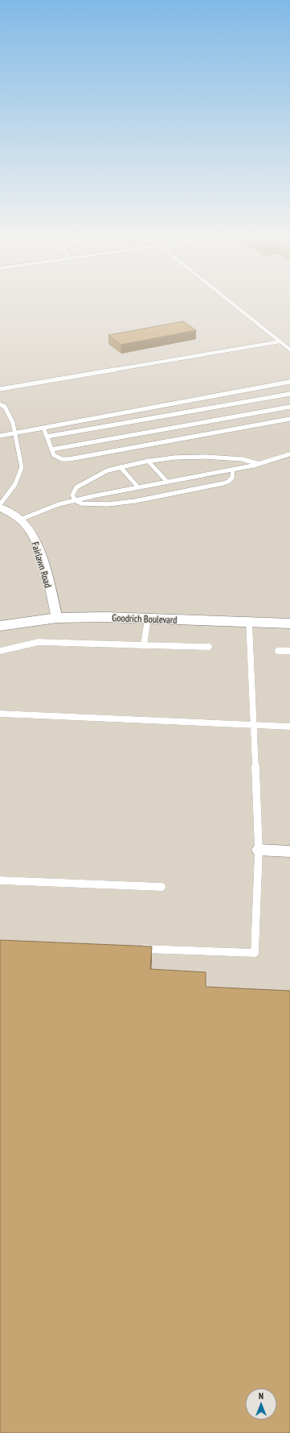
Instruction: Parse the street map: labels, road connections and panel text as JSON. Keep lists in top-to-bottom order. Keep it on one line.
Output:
{"streets":{"street":["Fairlawn Road","Goodrich Boulevard"]},"crossings":[["Fairlawn Road","Goodrich Boulevard"]],"north":"top"}
